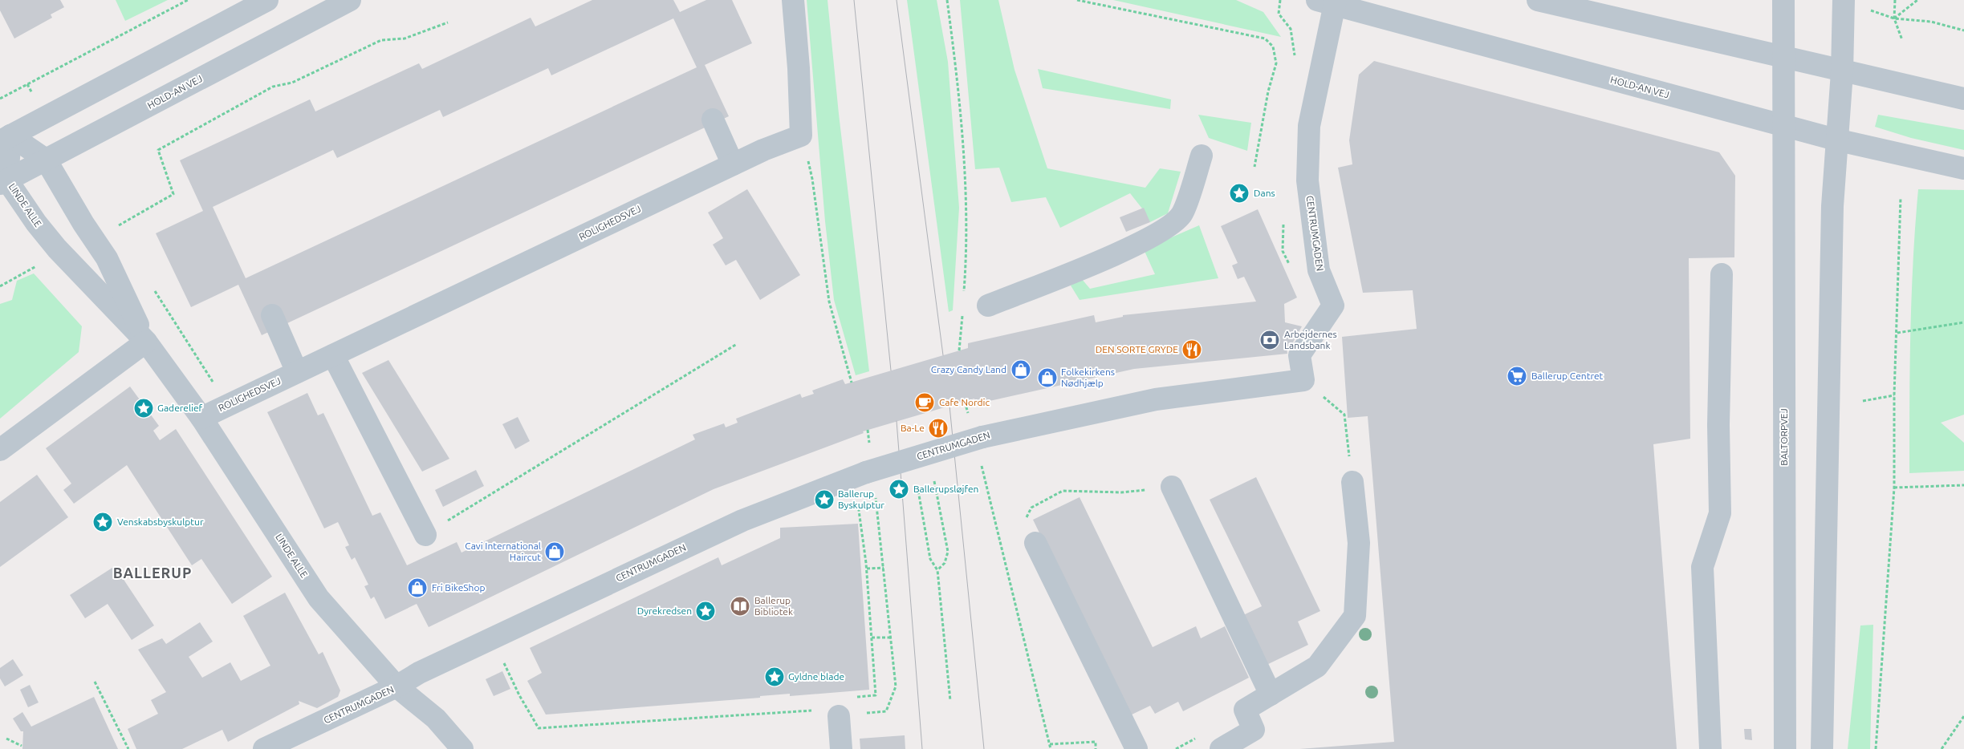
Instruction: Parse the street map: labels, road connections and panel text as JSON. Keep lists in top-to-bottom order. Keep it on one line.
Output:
{"streets":{"street":["HOLD-AN VEJ","LINDE ALLE","ROLIGHEDSVEJ","CENTRUMGADEN","BALTORPVEJ"]},"crossings":[["HOLD-AN VEJ","LINDE ALLE"],["HOLD-AN VEJ","CENTRUMGADEN"],["HOLD-AN VEJ","BALTORPVEJ"],["LINDE ALLE","ROLIGHEDSVEJ"],["LINDE ALLE","CENTRUMGADEN"]],"districts":["BALLERUP"],"places":{"place":["Dans","Gaderelief","Ballerupsløjfen","Ballerup Byskulptur","Venskabsbyskulptur","Dyrekredsen","Gyldne blade"],"bank":["Arbejdernes Landsbank"],"restaurant":["DEN SORTE GRYDE","Ba-Le"],"shop":["Crazy Candy Land","Folkekirkens Nødhjælp","Cavi International Haircut","Fri BikeShop"],"supermarket":["Ballerup Centret"],"cafe":["Cafe Nordic"],"library":["Ballerup Bibliotek"]}}
